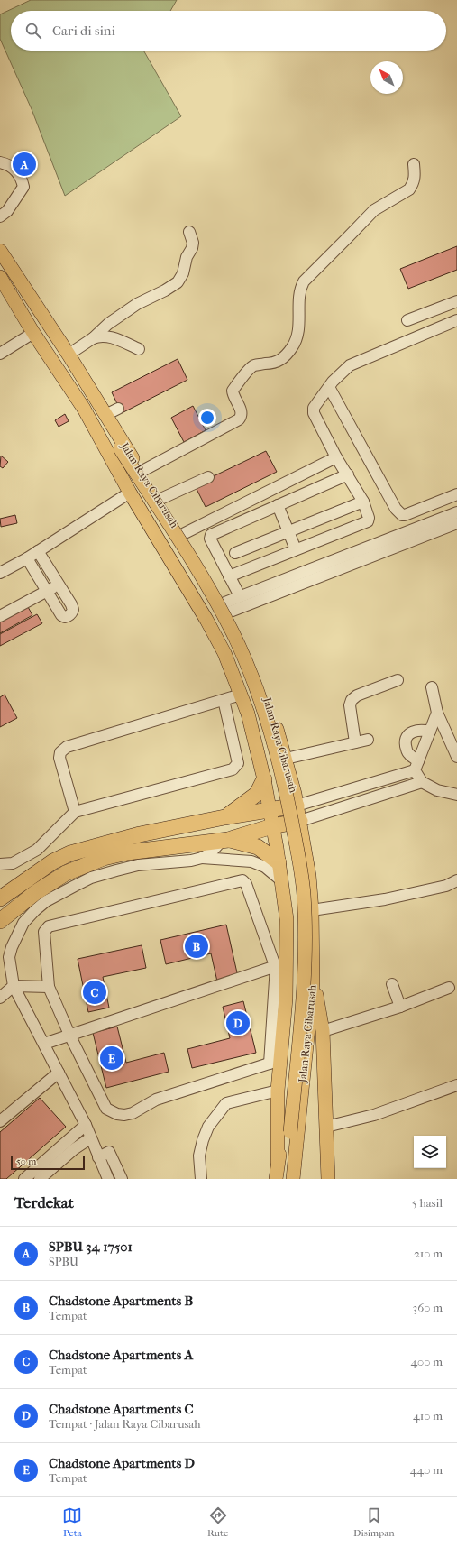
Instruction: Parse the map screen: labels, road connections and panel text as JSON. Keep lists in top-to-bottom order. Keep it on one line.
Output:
{"streets":{"main road":["Jalan Raya Cibarusah"]},"scale_bar":"50 m","north":"top left","page":{"search":"Cari di sini","pins":["A","B","C","D","E"],"scale":"50 m","heading":["Terdekat","5 hasil"],"list":[{"mark":"A","name":"SPBU 34-17501","note":"SPBU","value":"210 m"},{"mark":"B","name":"Chadstone Apartments B","note":"Tempat","value":"360 m"},{"mark":"C","name":"Chadstone Apartments A","note":"Tempat","value":"400 m"},{"mark":"D","name":"Chadstone Apartments C","note":"Tempat · Jalan Raya Cibarusah","value":"410 m"},{"mark":"E","name":"Chadstone Apartments D","note":"Tempat","value":"440 m"}],"nav":["Peta","Rute","Disimpan"]}}
